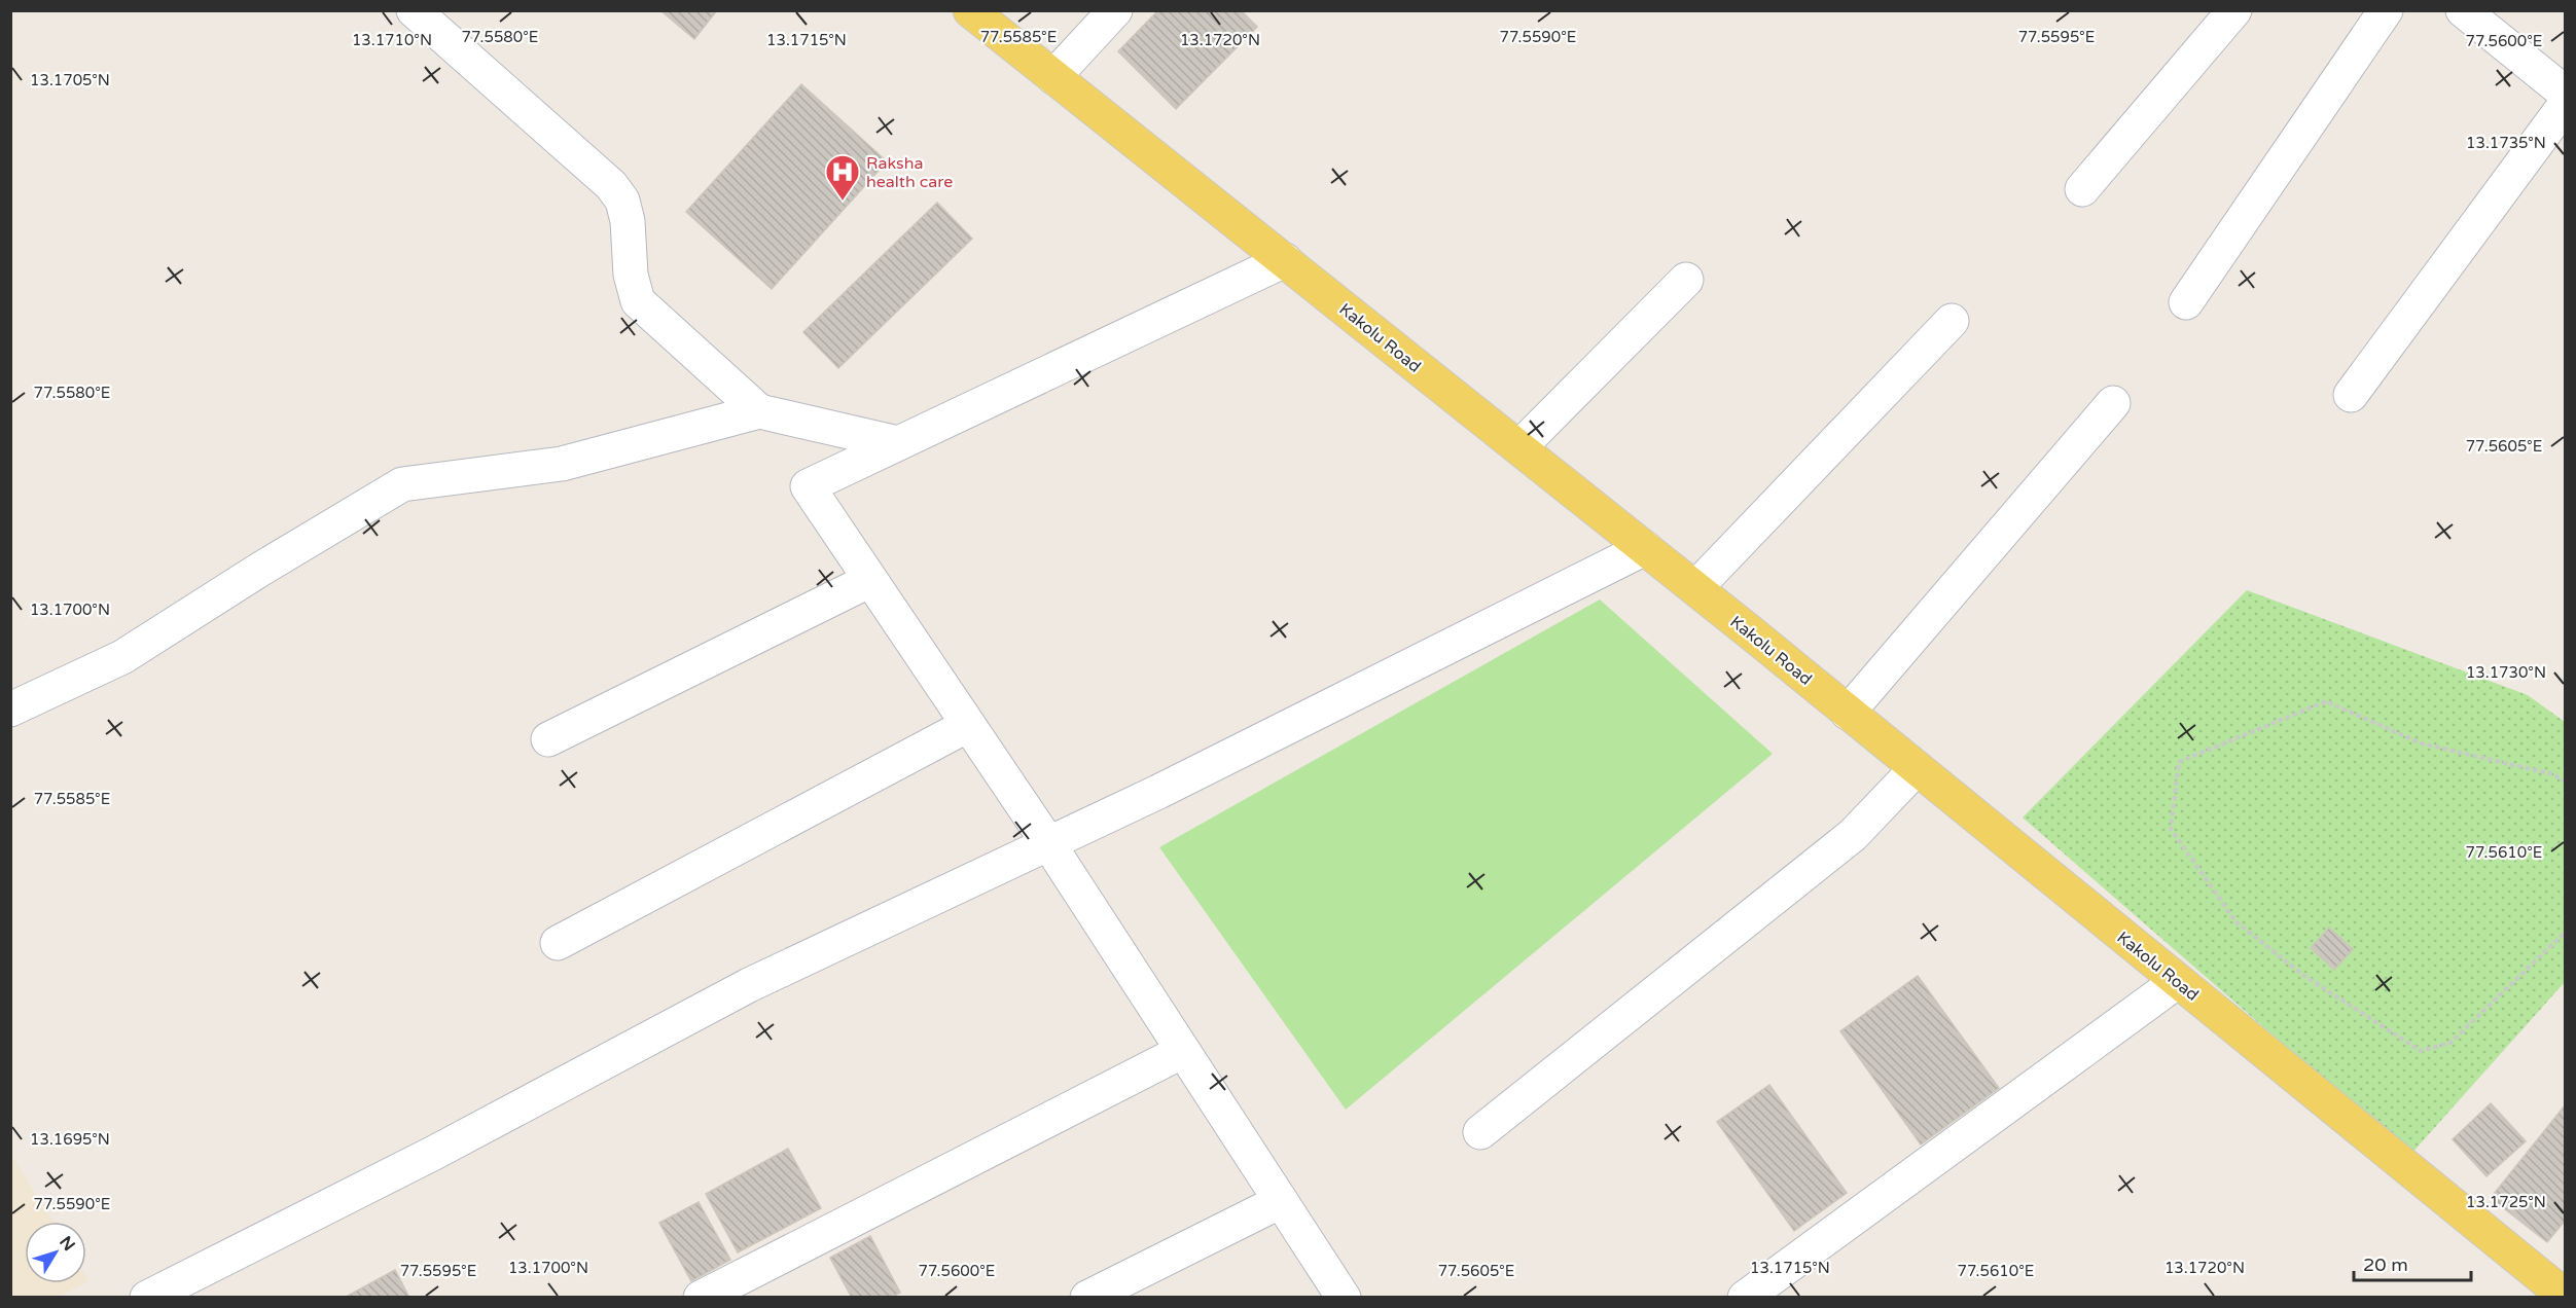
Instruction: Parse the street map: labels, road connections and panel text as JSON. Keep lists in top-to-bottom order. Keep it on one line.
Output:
{"streets":{"main road":["Kakolu Road"]},"places":{"hospital":["Raksha health care"]},"scale_bar":"20 m","north":"top right","coordinates":["77.5580°E","77.5585°E","77.5590°E","77.5595°E","13.1720°N","13.1710°N","13.1715°N","77.5600°E","13.1705°N","13.1735°N","77.5605°E","13.1700°N","13.1730°N","77.5610°E","13.1695°N","13.1725°N"]}
